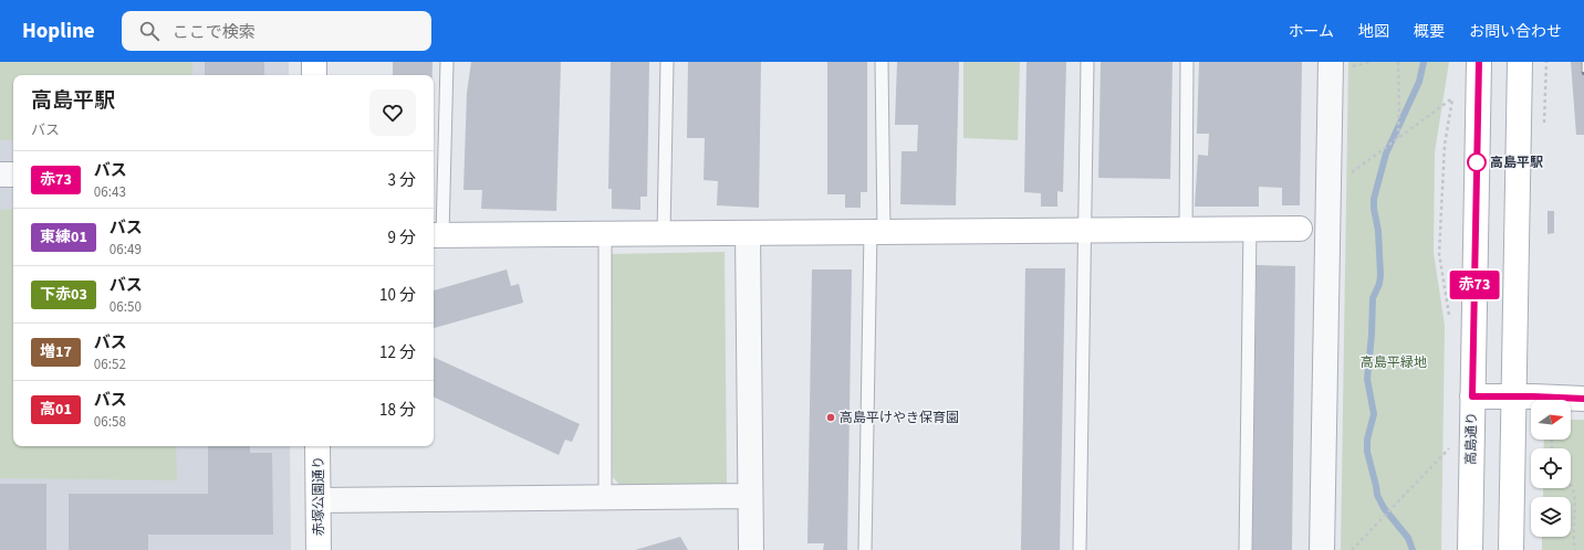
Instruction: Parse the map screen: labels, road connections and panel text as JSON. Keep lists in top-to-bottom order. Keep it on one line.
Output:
{"streets":{"street":["高島通り","赤塚公園通り"]},"parks":["高島平緑地"],"places":["高島平駅","高島平けやき保育園"],"lines":["bus line 赤73"],"north":"right","page":{"header":"Hopline","search":"ここで検索","nav":["ホーム","地図","概要","お問い合わせ"],"on_map":"赤73","heading":["高島平駅","バス"],"list":[{"mark":"赤73","name":"バス","note":"06:43","value":"3 分"},{"mark":"東練01","name":"バス","note":"06:49","value":"9 分"},{"mark":"下赤03","name":"バス","note":"06:50","value":"10 分"},{"mark":"増17","name":"バス","note":"06:52","value":"12 分"},{"mark":"高01","name":"バス","note":"06:58","value":"18 分"}]}}
